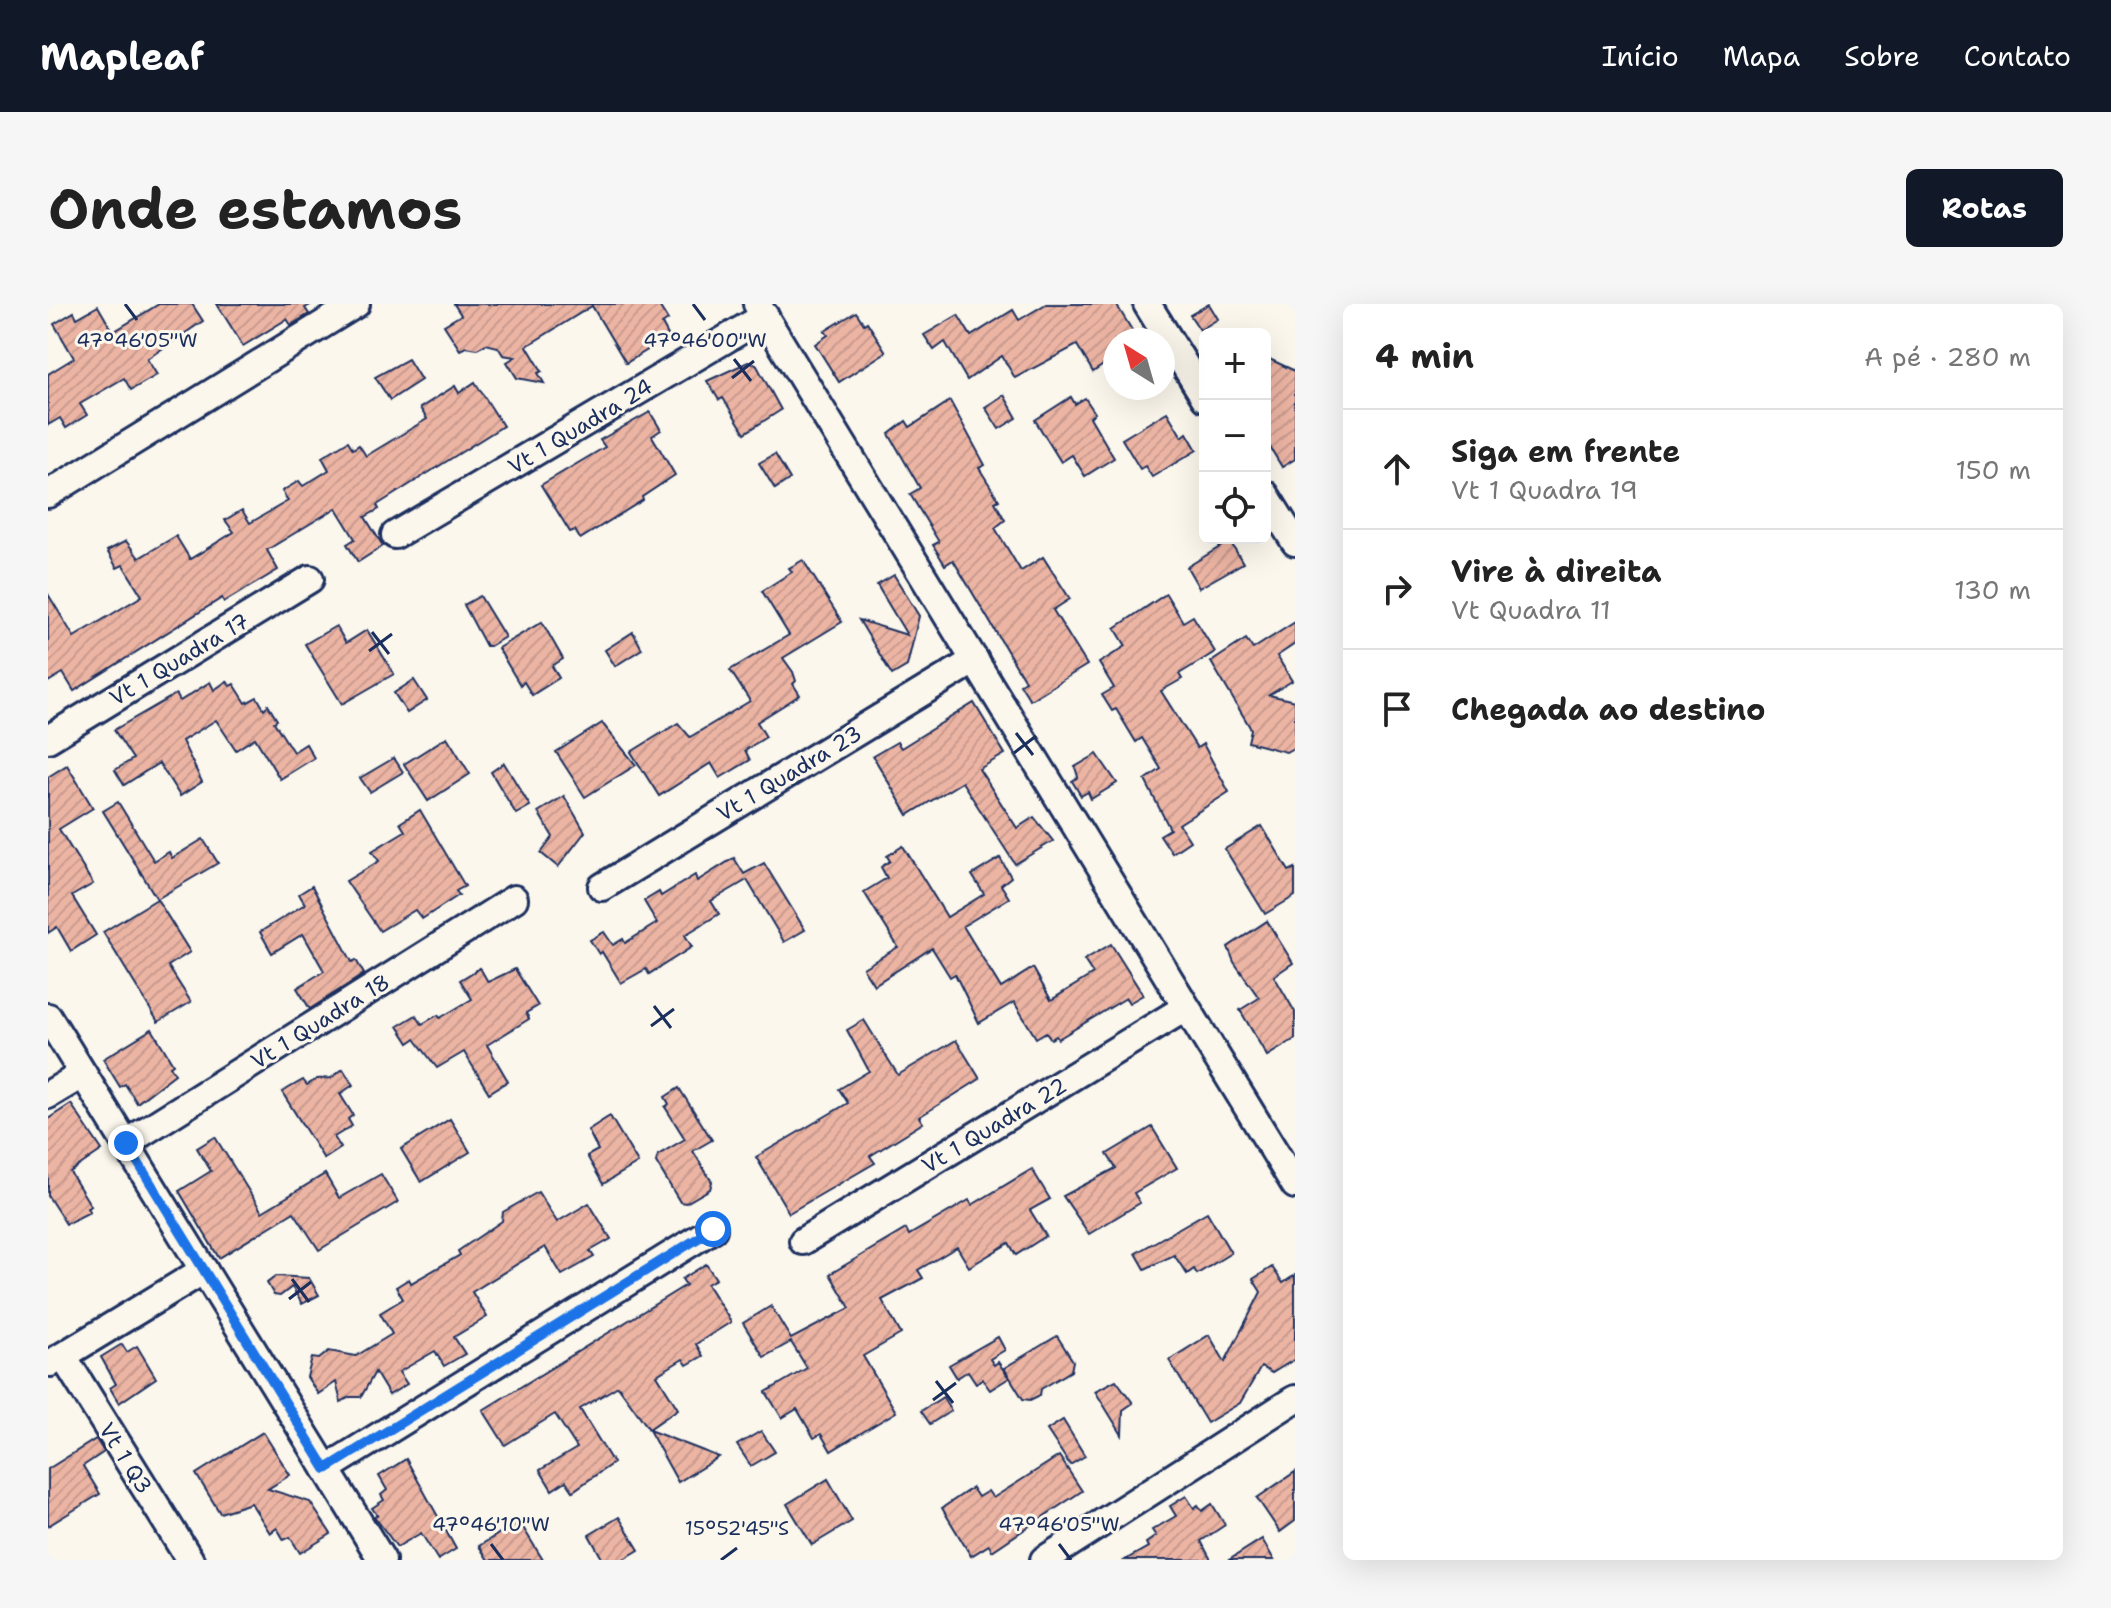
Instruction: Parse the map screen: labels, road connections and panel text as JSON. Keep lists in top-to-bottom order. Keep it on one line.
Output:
{"streets":{"street":["Vt 1 Quadra 24","Vt 1 Quadra 17","Vt 1 Quadra 23","Vt 1 Quadra 18","Vt 1 Quadra 22","Vt 1 Q3"]},"north":"top left","page":{"header":"Mapleaf","nav":["Início","Mapa","Sobre","Contato"],"buttons":"Rotas","title":"Onde estamos","heading":["4 min","A pé · 280 m"],"map_buttons":["+","−"],"list":[["Siga em frente","Vt 1 Quadra 19","150 m"],["Vire à direita","Vt Quadra 11","130 m"],"Chegada ao destino"]},"coordinates":["47°46'05\"W","47°46'00\"W","47°46'10\"W","15°52'45\"S"]}
